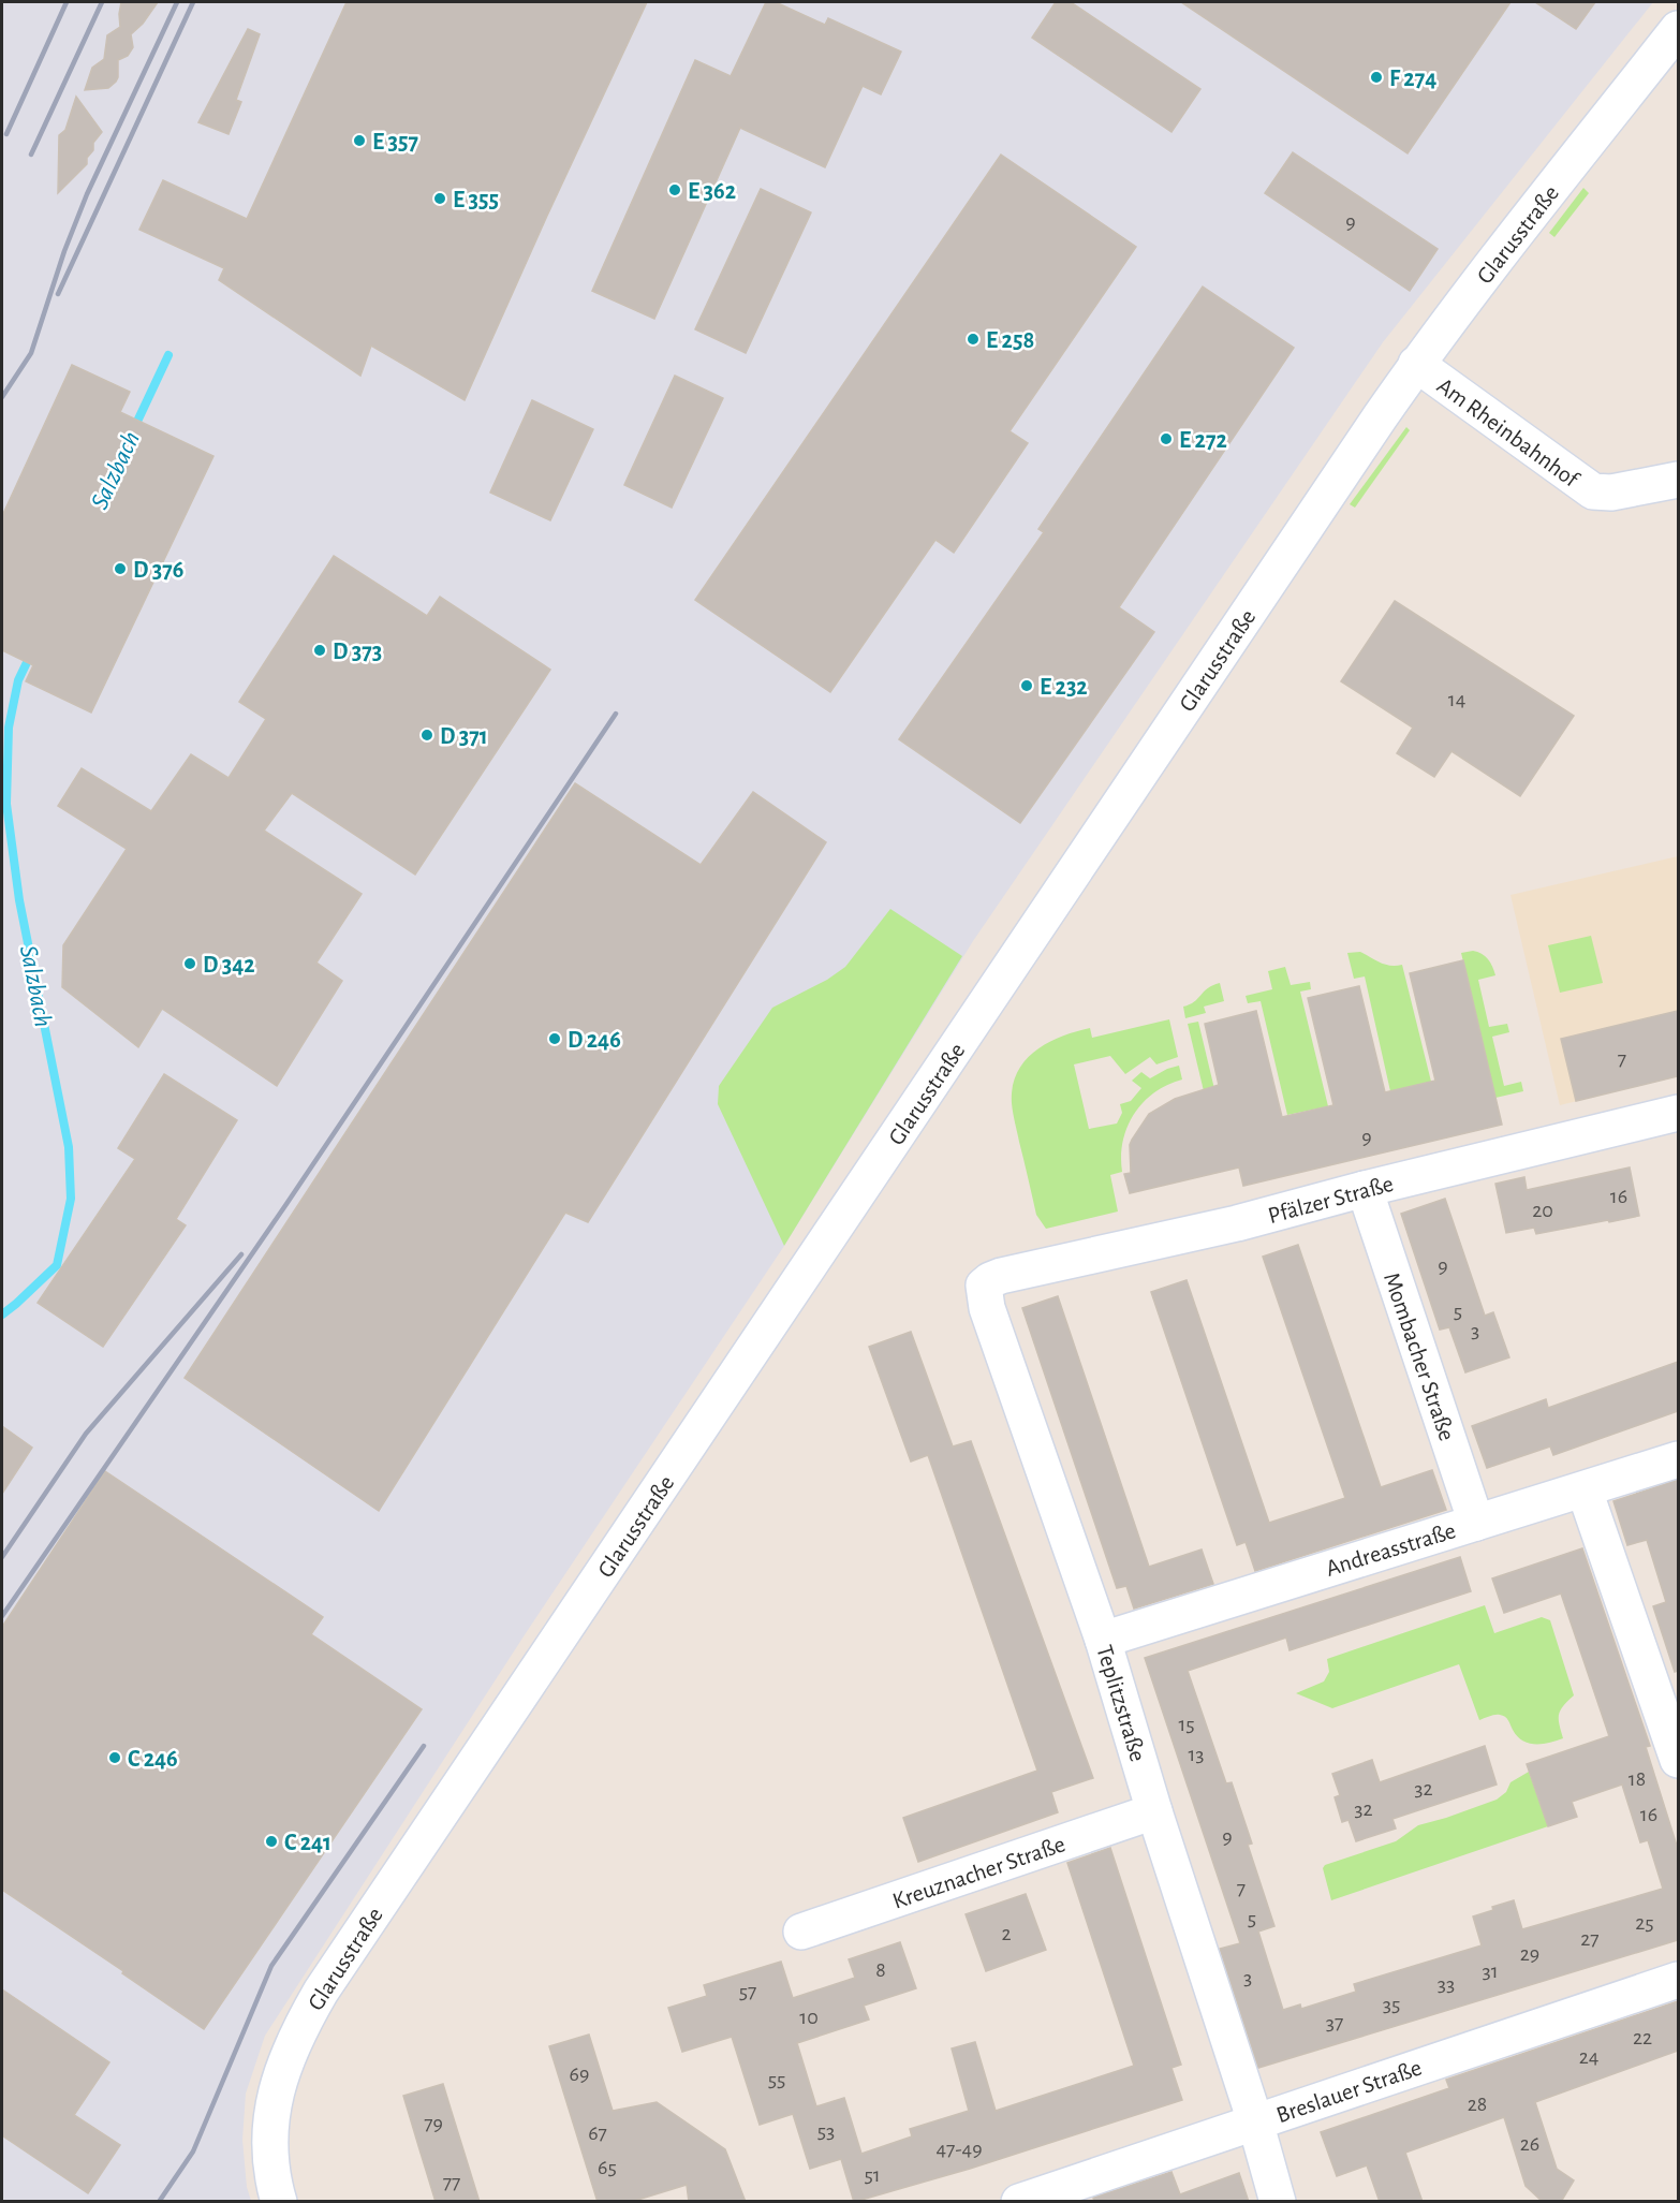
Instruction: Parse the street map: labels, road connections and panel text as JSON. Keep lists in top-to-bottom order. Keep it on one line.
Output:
{"streets":{"street":["Glarusstraße","Am Rheinbahnhof","Pfälzer Straße","Mombacher Straße","Andreasstraße","Teplitzstraße","Kreuznacher Straße","Breslauer Straße"]},"crossings":[["Glarusstraße","Am Rheinbahnhof"],["Pfälzer Straße","Mombacher Straße"],["Pfälzer Straße","Teplitzstraße"],["Mombacher Straße","Andreasstraße"],["Andreasstraße","Teplitzstraße"],["Teplitzstraße","Kreuznacher Straße"],["Teplitzstraße","Breslauer Straße"]],"water":["Salzbach"],"places":["F 274","E 357","E 362","E 355","E 258","E 272","D 376","D 373","E 232","D 371","D 342","D 246","C 246","C 241"],"house_numbers":["9","14","7","9","16","20","9","5","3","15","13","18","32","32","16","9","7","5","25","2","27","29","8","31","3","33","57","35","10","37","22","24","69","55","28","79","53","67","26","47-49","65","51","77"]}
